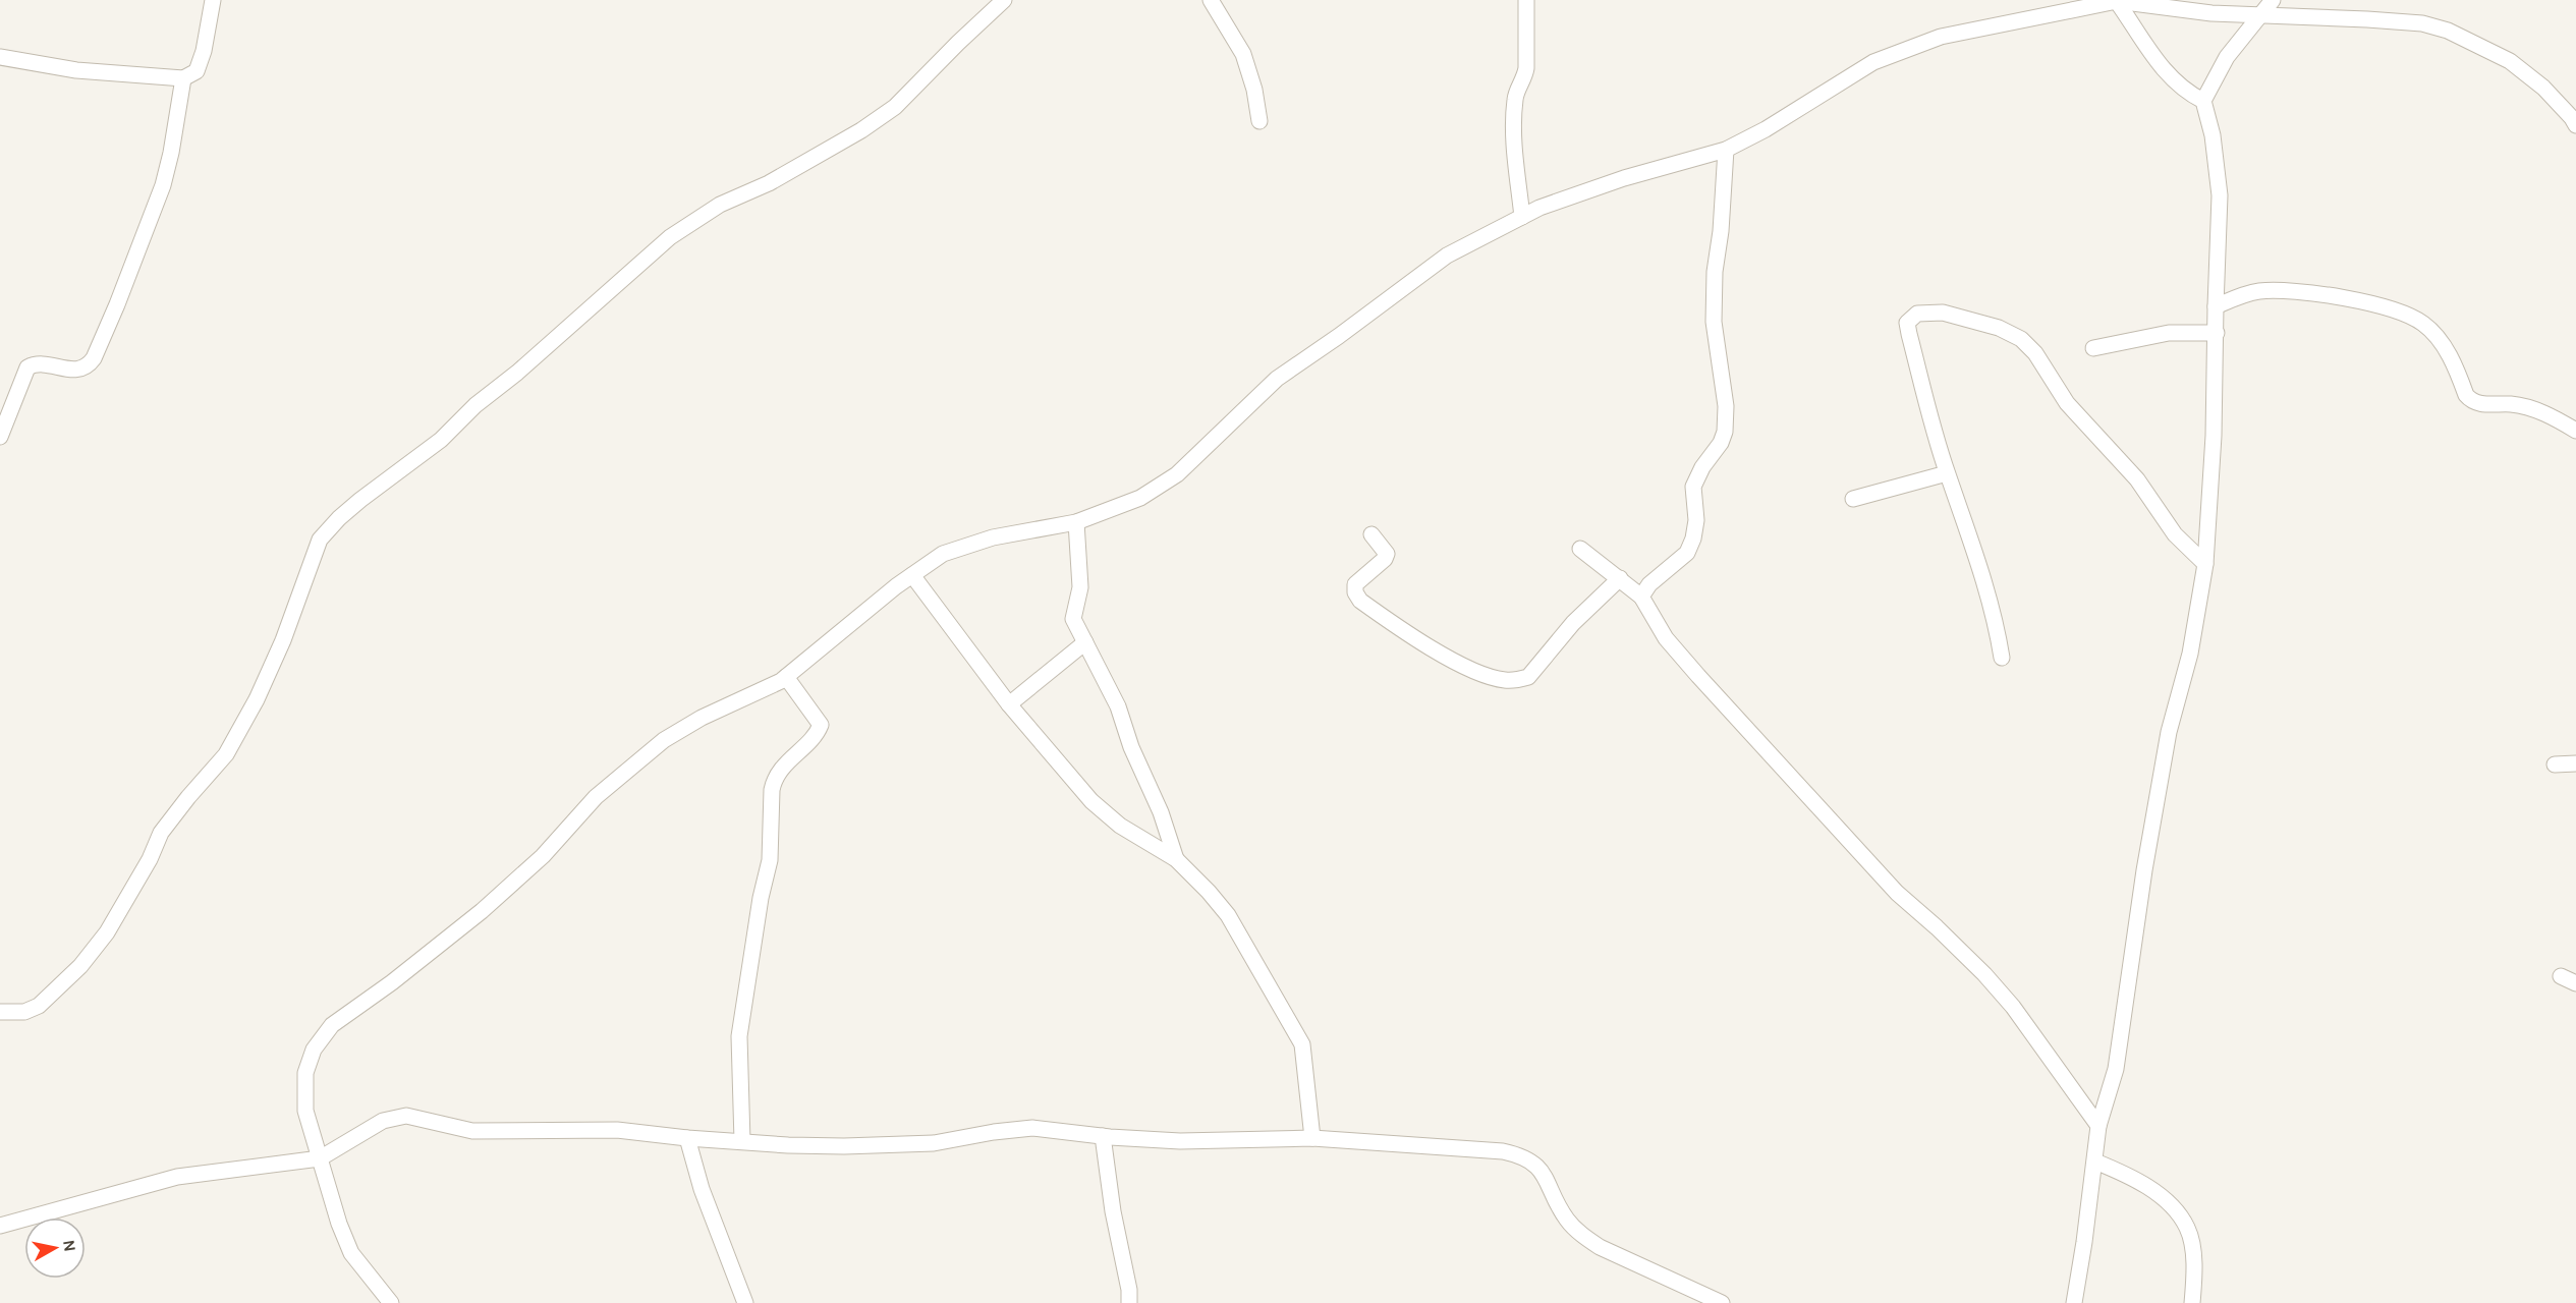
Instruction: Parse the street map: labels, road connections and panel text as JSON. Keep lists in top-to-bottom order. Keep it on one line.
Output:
{"north":"right"}
